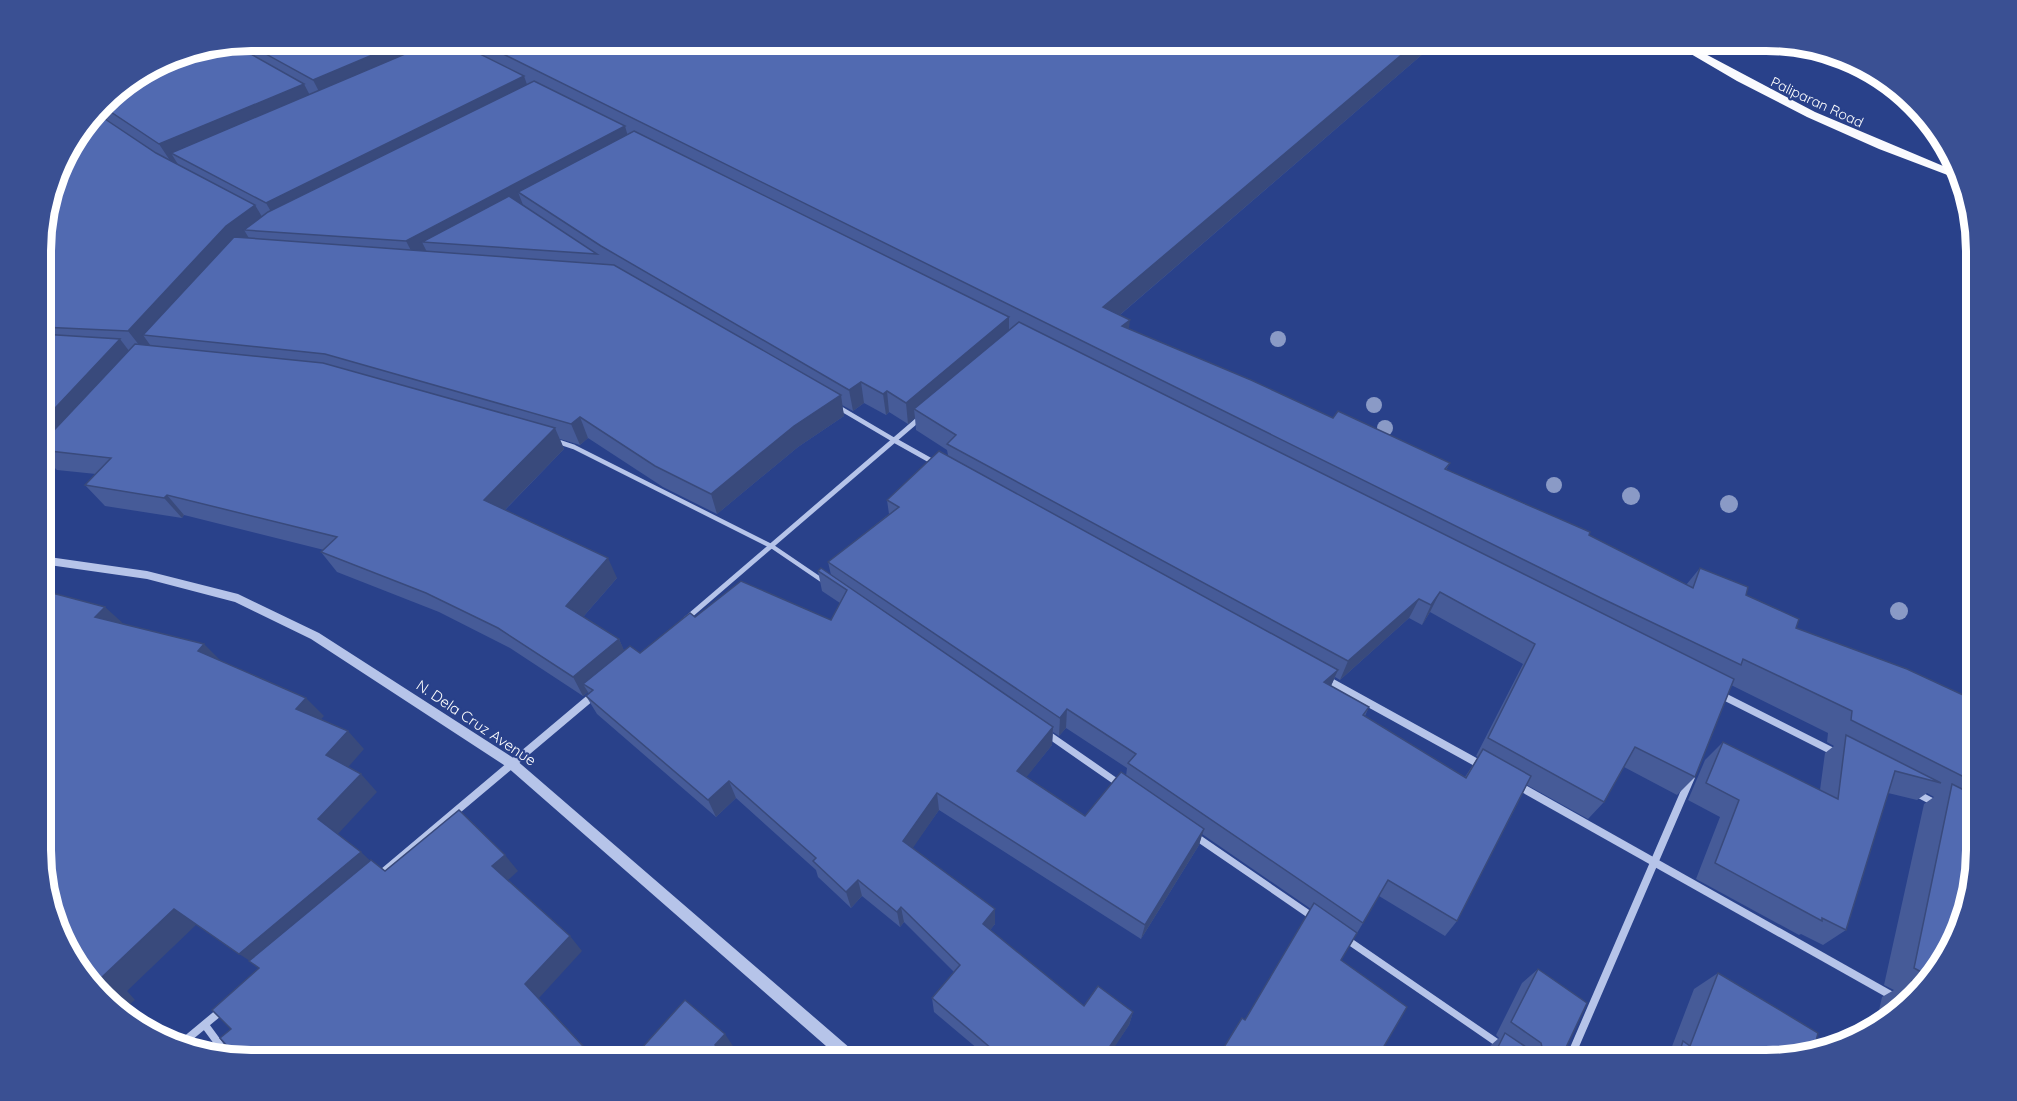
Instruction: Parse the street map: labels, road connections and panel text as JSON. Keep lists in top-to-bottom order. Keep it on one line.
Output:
{"streets":{"main road":["Paliparan Road"],"street":["N. Dela Cruz Avenue"]}}
